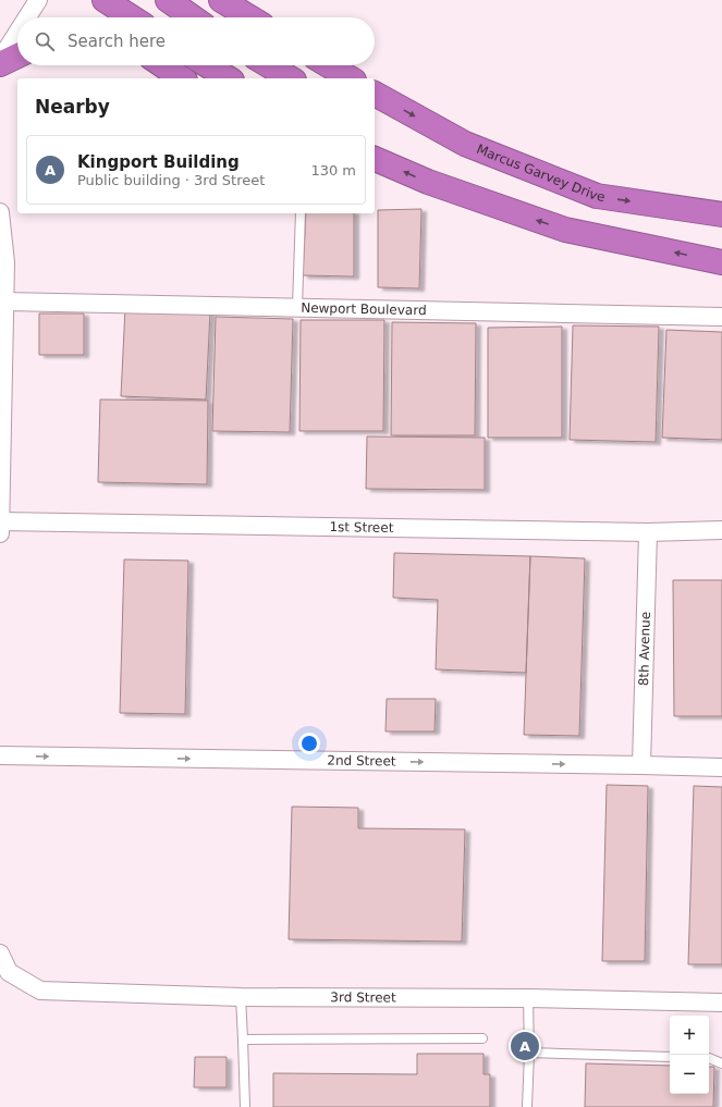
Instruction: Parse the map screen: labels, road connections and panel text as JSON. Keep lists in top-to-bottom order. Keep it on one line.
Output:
{"streets":{"highway":["Marcus Garvey Drive"],"street":["Newport Boulevard","1st Street","8th Avenue","2nd Street","3rd Street"]},"crossings":[["1st Street","8th Avenue"],["8th Avenue","2nd Street"]],"one_way":["2nd Street"],"page":{"search":"Search here","heading":"Nearby","list":[{"mark":"A","name":"Kingport Building","note":"Public building · 3rd Street","value":"130 m"}],"map_buttons":["+","−"],"pins":"A"}}
